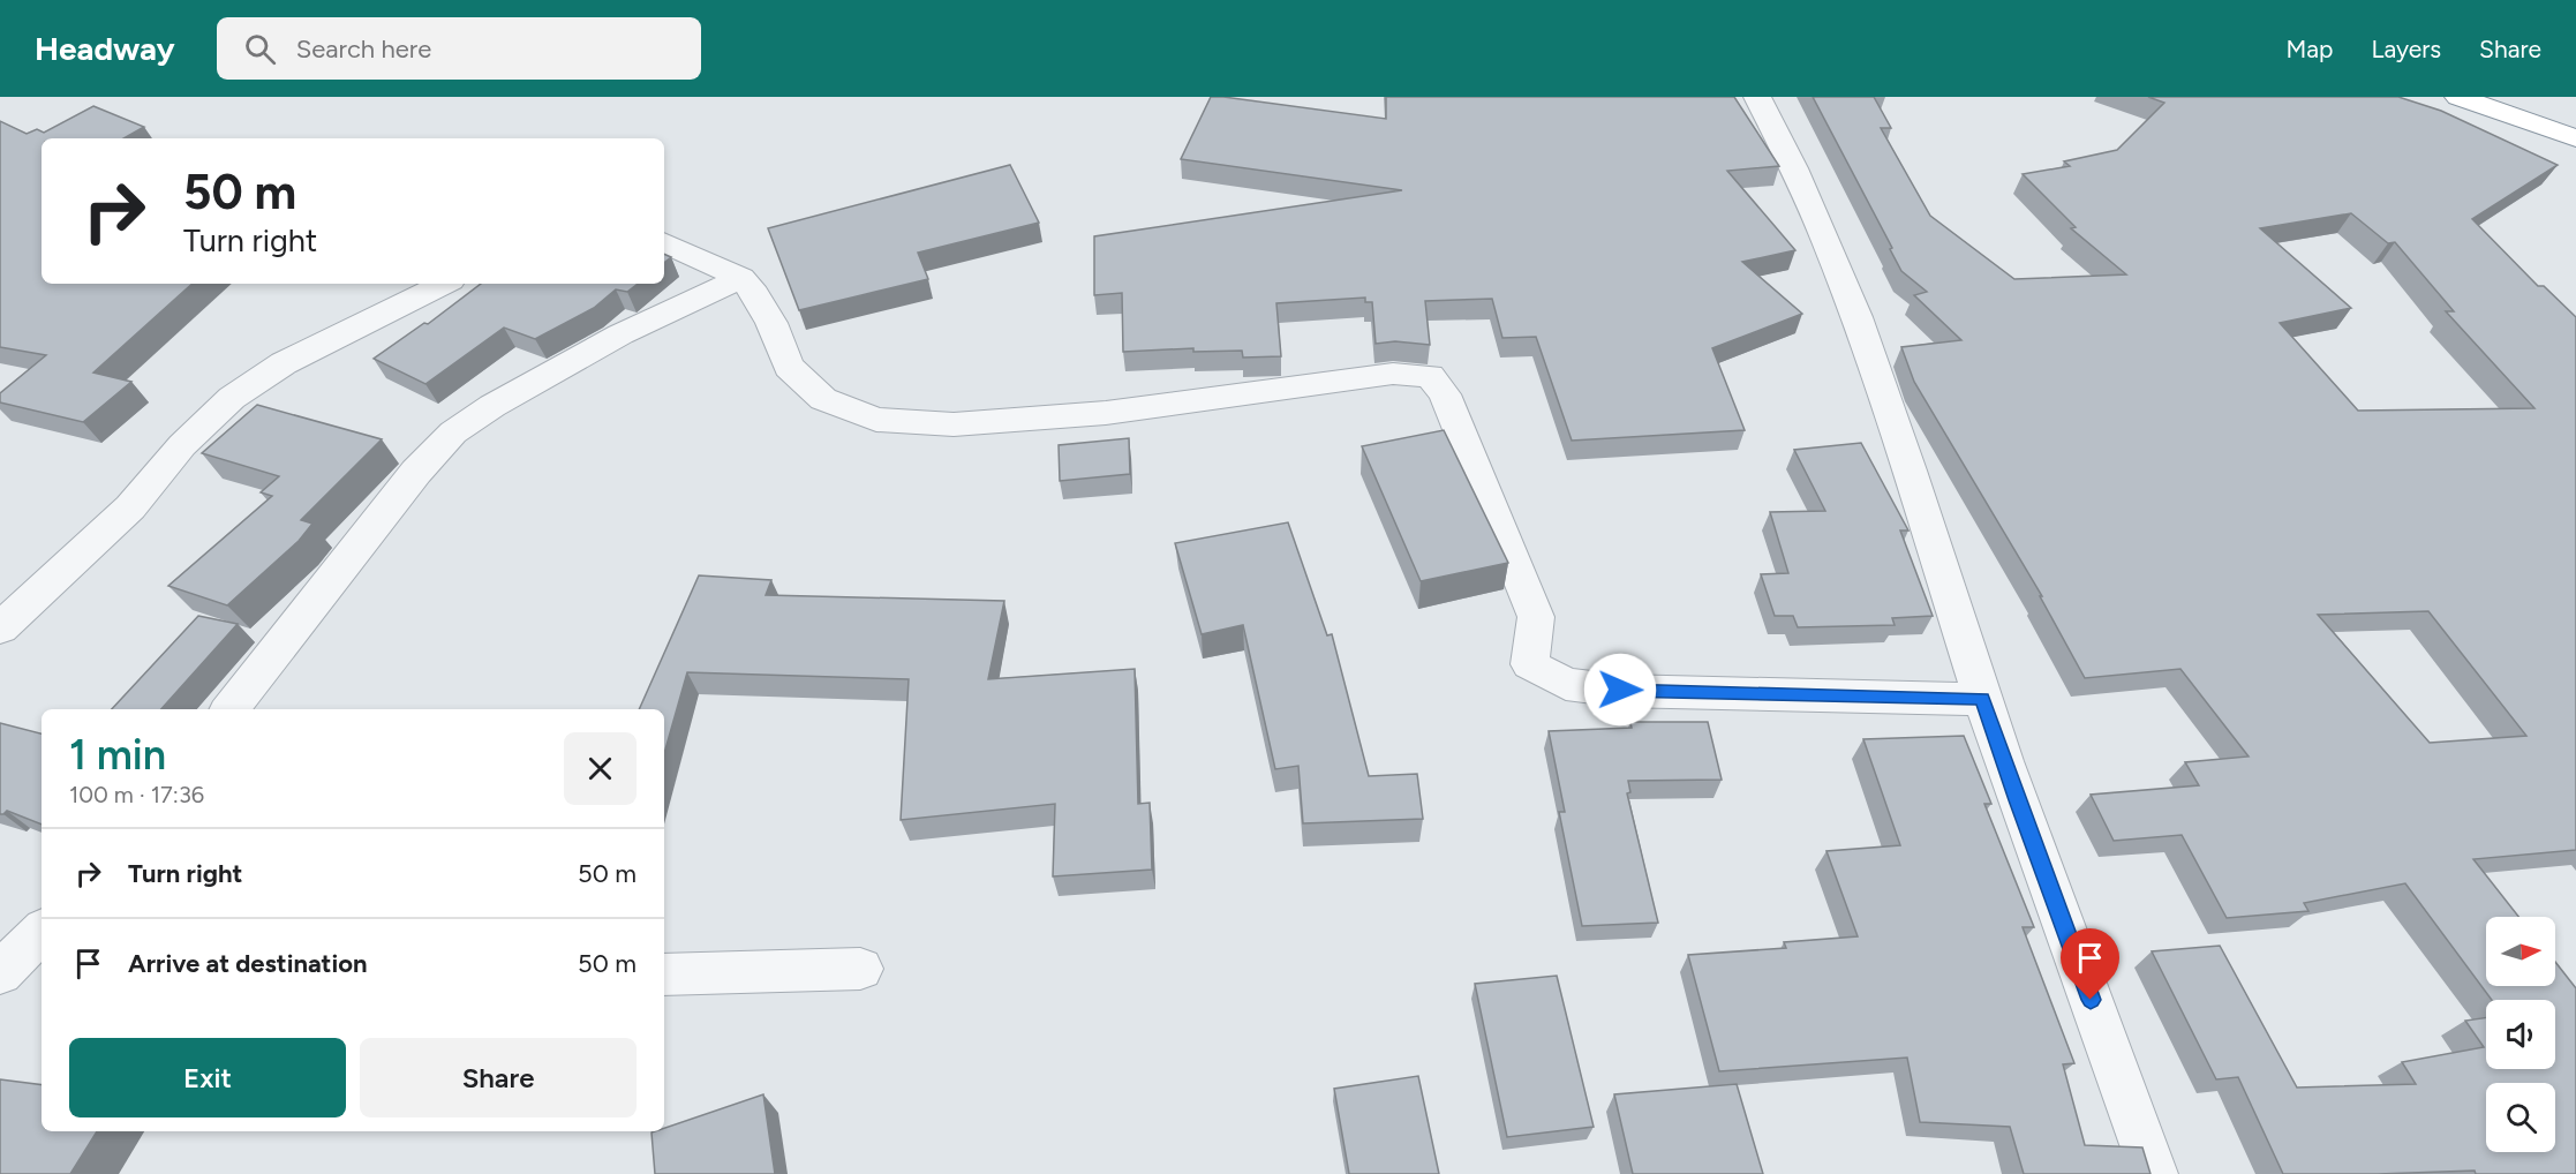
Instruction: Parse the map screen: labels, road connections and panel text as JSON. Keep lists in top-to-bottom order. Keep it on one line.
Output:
{"north":"right","page":{"header":"Headway","search":"Search here","nav":["Map","Layers","Share"],"turn":["50 m","Turn right"],"heading":["1 min","100 m · 17:36"],"list":[{"name":"Turn right","value":"50 m"},{"name":"Arrive at destination","value":"50 m"}],"buttons":["Exit","Share"]}}
